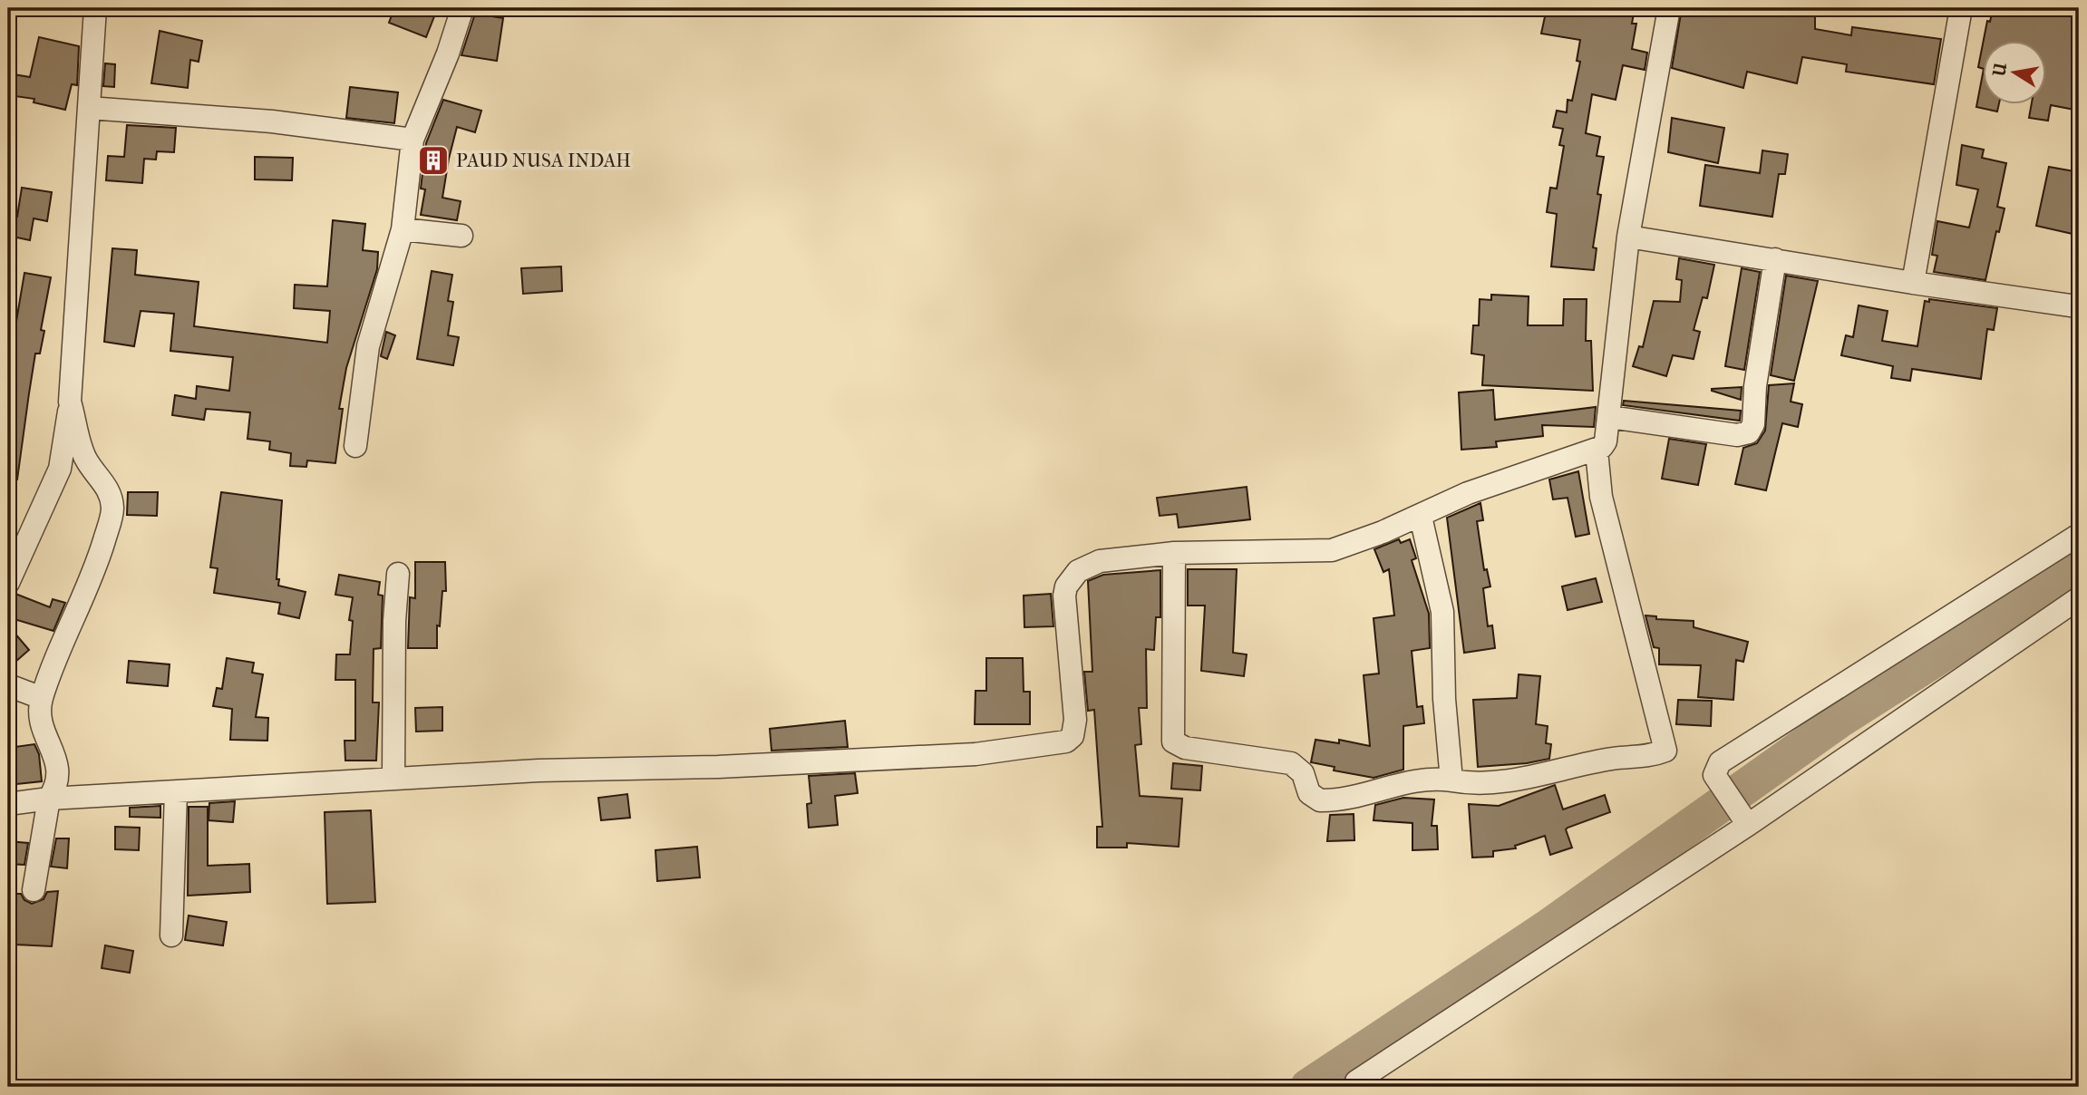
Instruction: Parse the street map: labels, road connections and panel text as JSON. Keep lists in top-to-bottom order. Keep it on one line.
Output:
{"places":{"building":["PAUD NUSA INDAH"]},"north":"left"}
